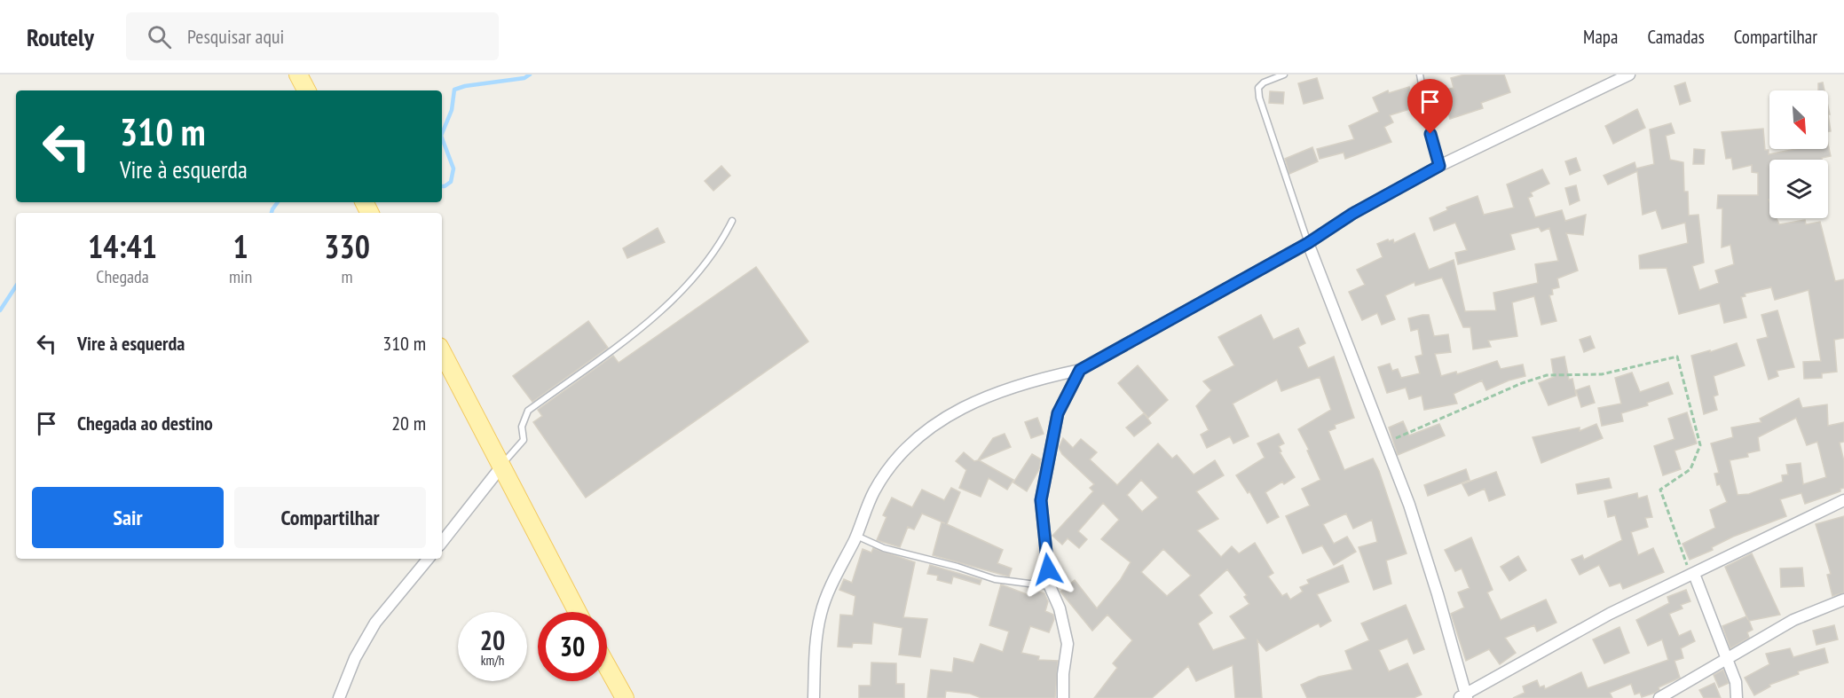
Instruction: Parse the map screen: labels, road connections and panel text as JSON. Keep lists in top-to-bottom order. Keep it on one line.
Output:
{"north":"bottom right","page":{"header":"Routely","search":"Pesquisar aqui","nav":["Mapa","Camadas","Compartilhar"],"turn":["310 m","Vire à esquerda"],"eta":["14:41","Chegada","1","min","330","m"],"list":[{"name":"Vire à esquerda","value":"310 m"},{"name":"Chegada ao destino","value":"20 m"}],"buttons":["Sair","Compartilhar"],"speed":"20 km/h","limit":"30"}}
